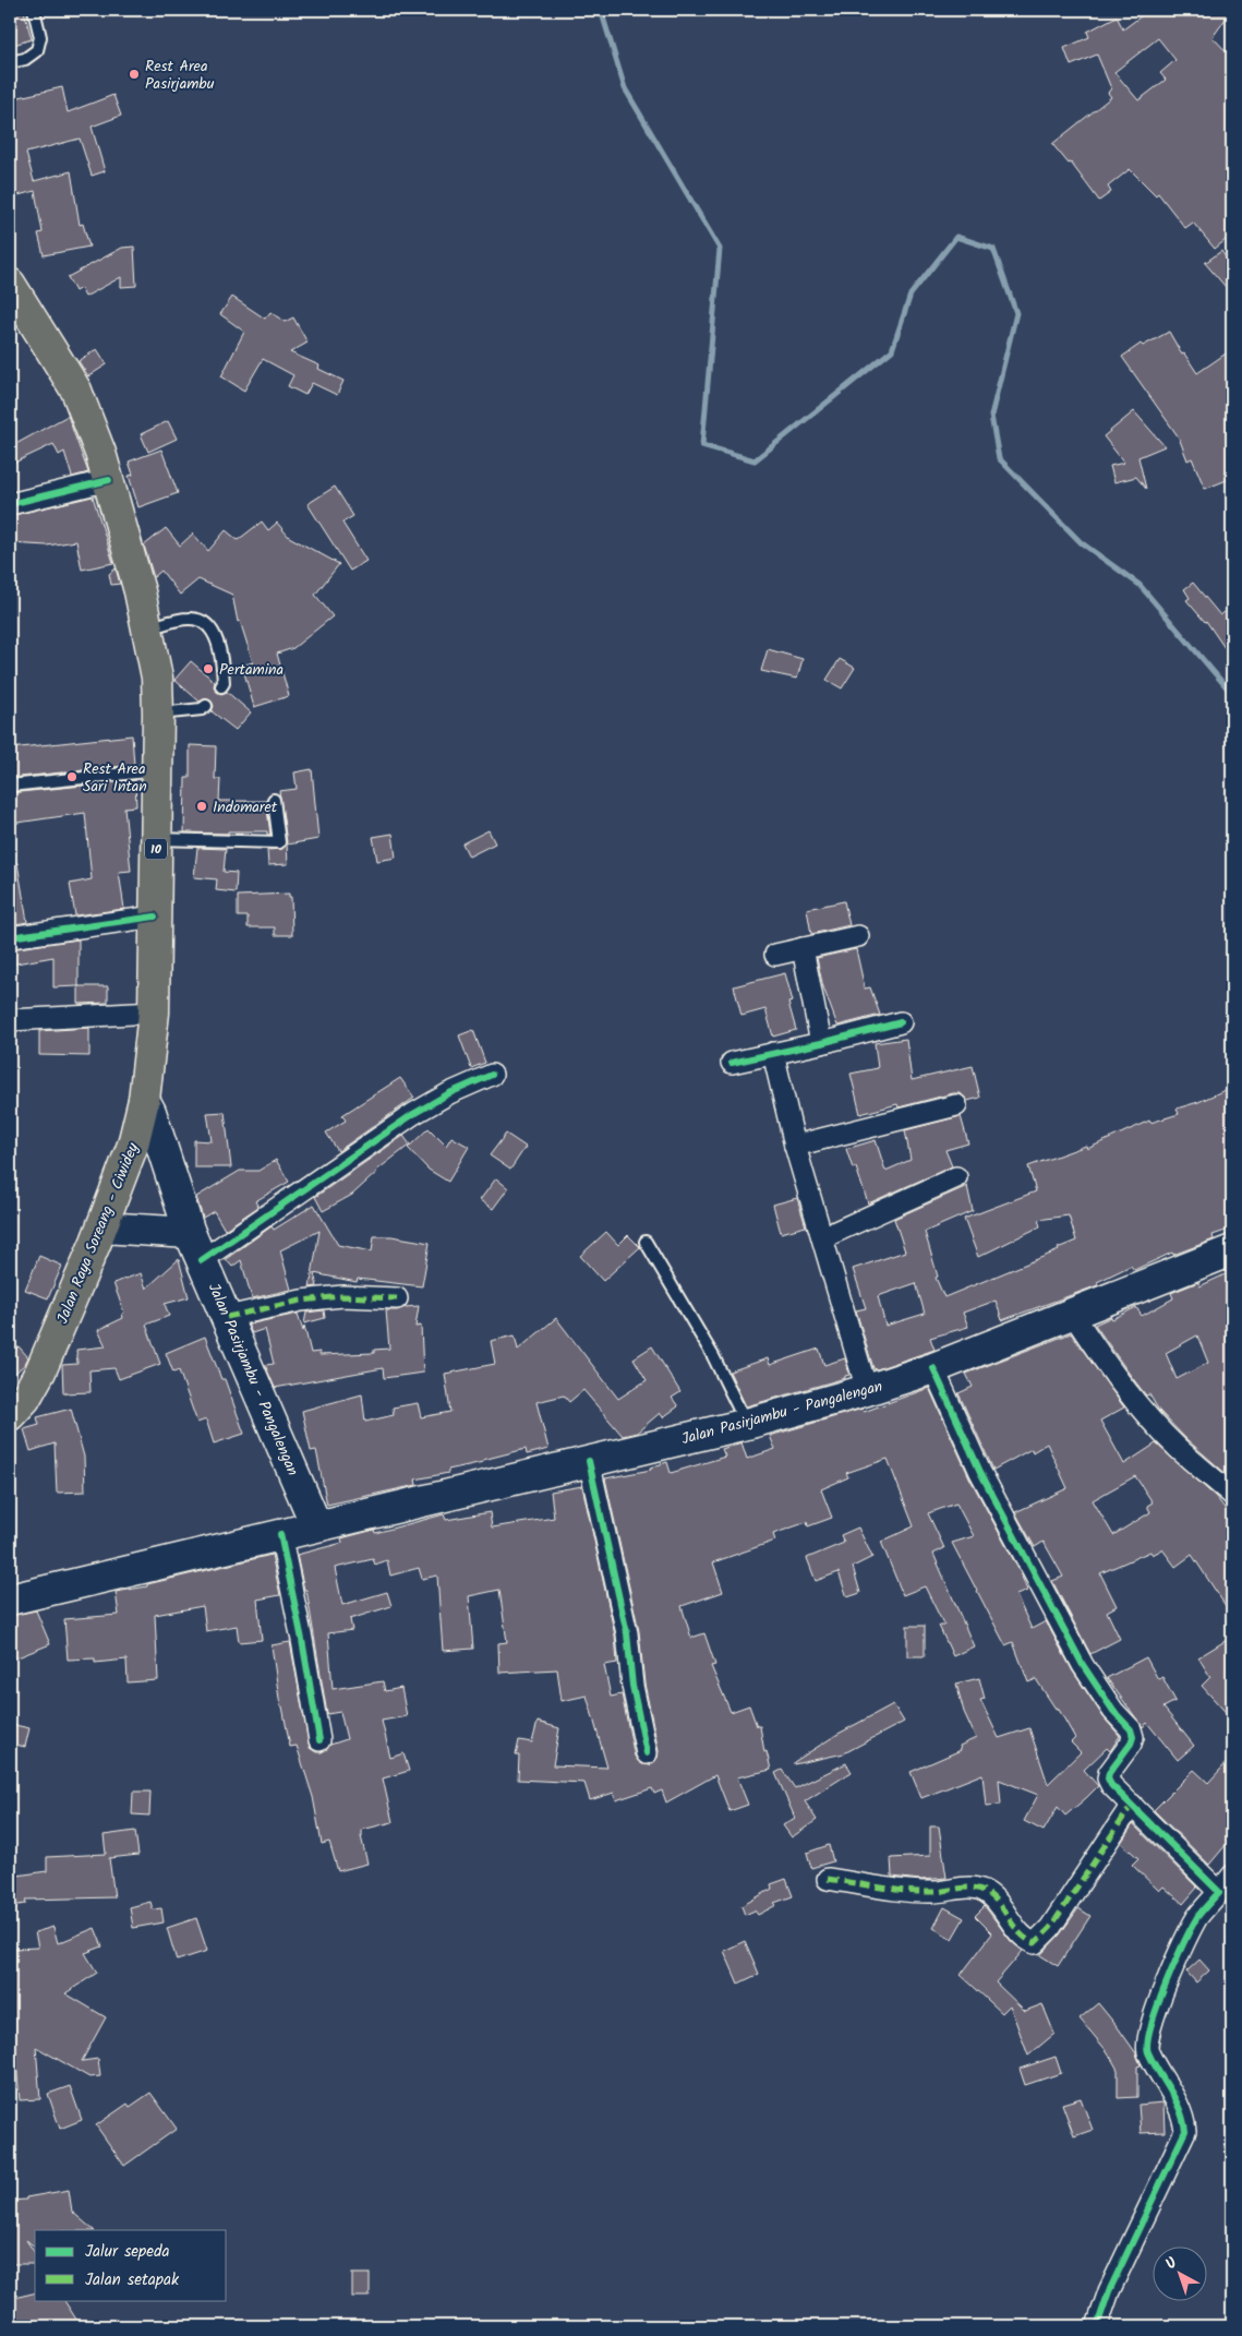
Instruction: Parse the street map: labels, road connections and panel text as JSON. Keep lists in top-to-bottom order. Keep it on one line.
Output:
{"streets":{"highway":["10","Jalan Raya Soreang - Ciwidey"],"main road":["Jalan Pasirjambu - Pangalengan"]},"crossings":[["Jalan Raya Soreang - Ciwidey","Jalan Pasirjambu - Pangalengan"]],"places":["Rest Area Pasirjambu","Pertamina","Rest Area Sari Intan","Indomaret"],"legend":["Jalur sepeda","Jalan setapak"],"north":"top left"}
